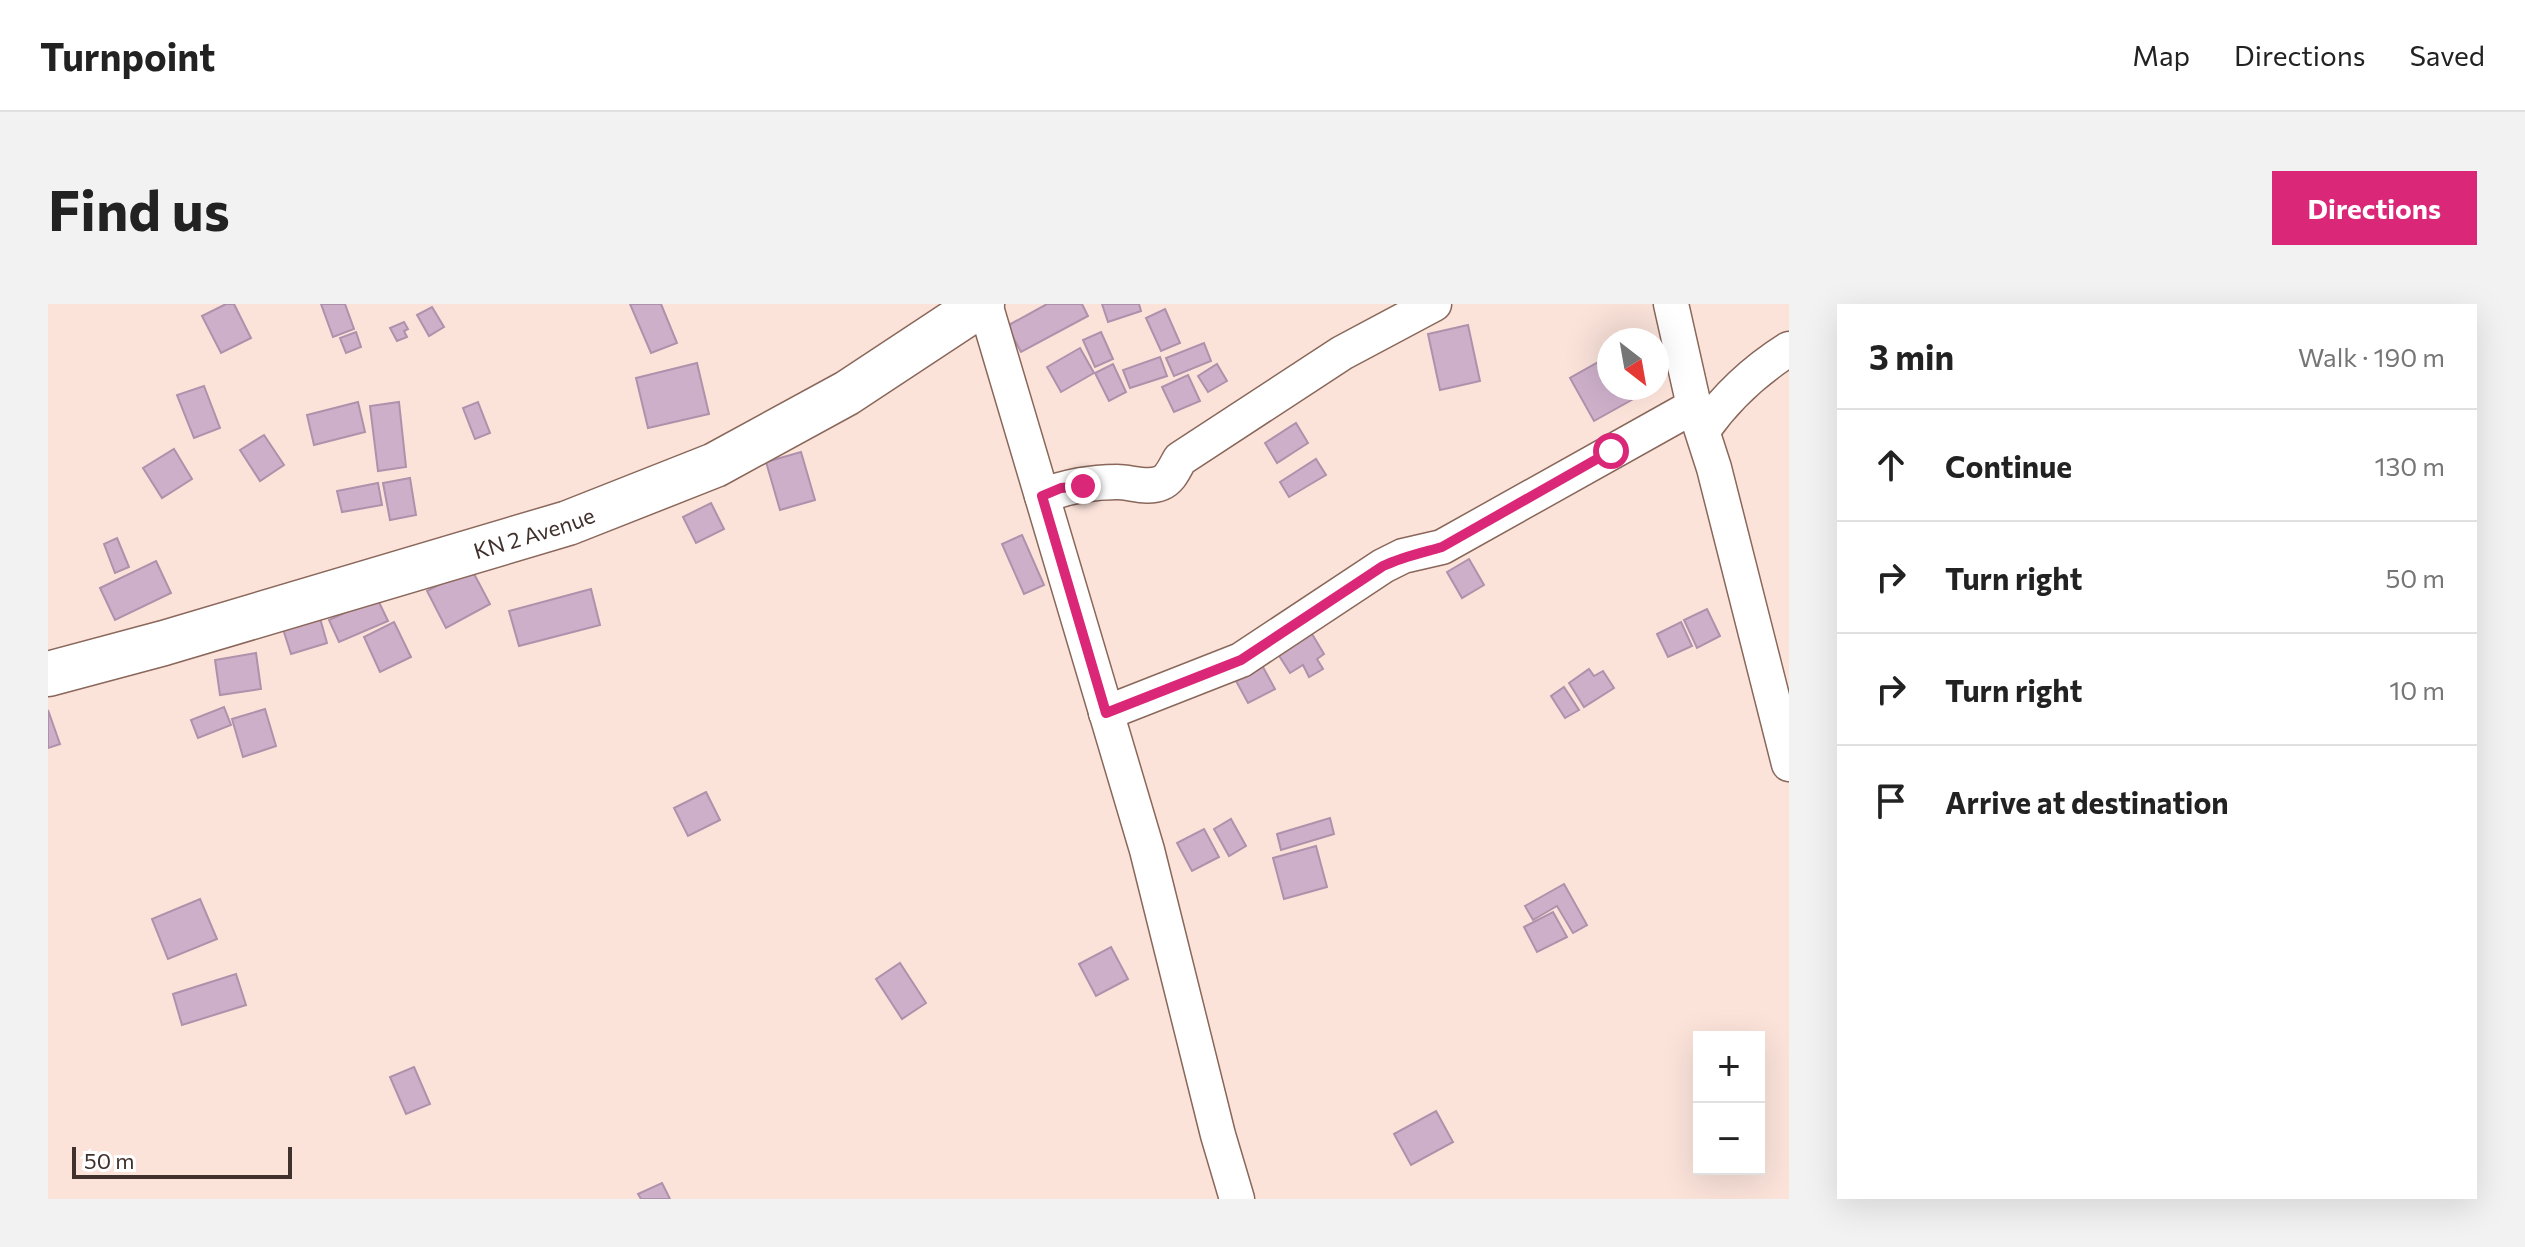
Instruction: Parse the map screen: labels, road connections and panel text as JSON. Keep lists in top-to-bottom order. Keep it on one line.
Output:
{"streets":{"main road":["KN 2 Avenue"]},"scale_bar":"50 m","north":"bottom right","page":{"header":"Turnpoint","nav":["Map","Directions","Saved"],"buttons":"Directions","title":"Find us","heading":["3 min","Walk · 190 m"],"list":[["Continue","130 m"],["Turn right","50 m"],["Turn right","10 m"],"Arrive at destination"],"map_buttons":["+","−"],"scale":"50 m"}}
